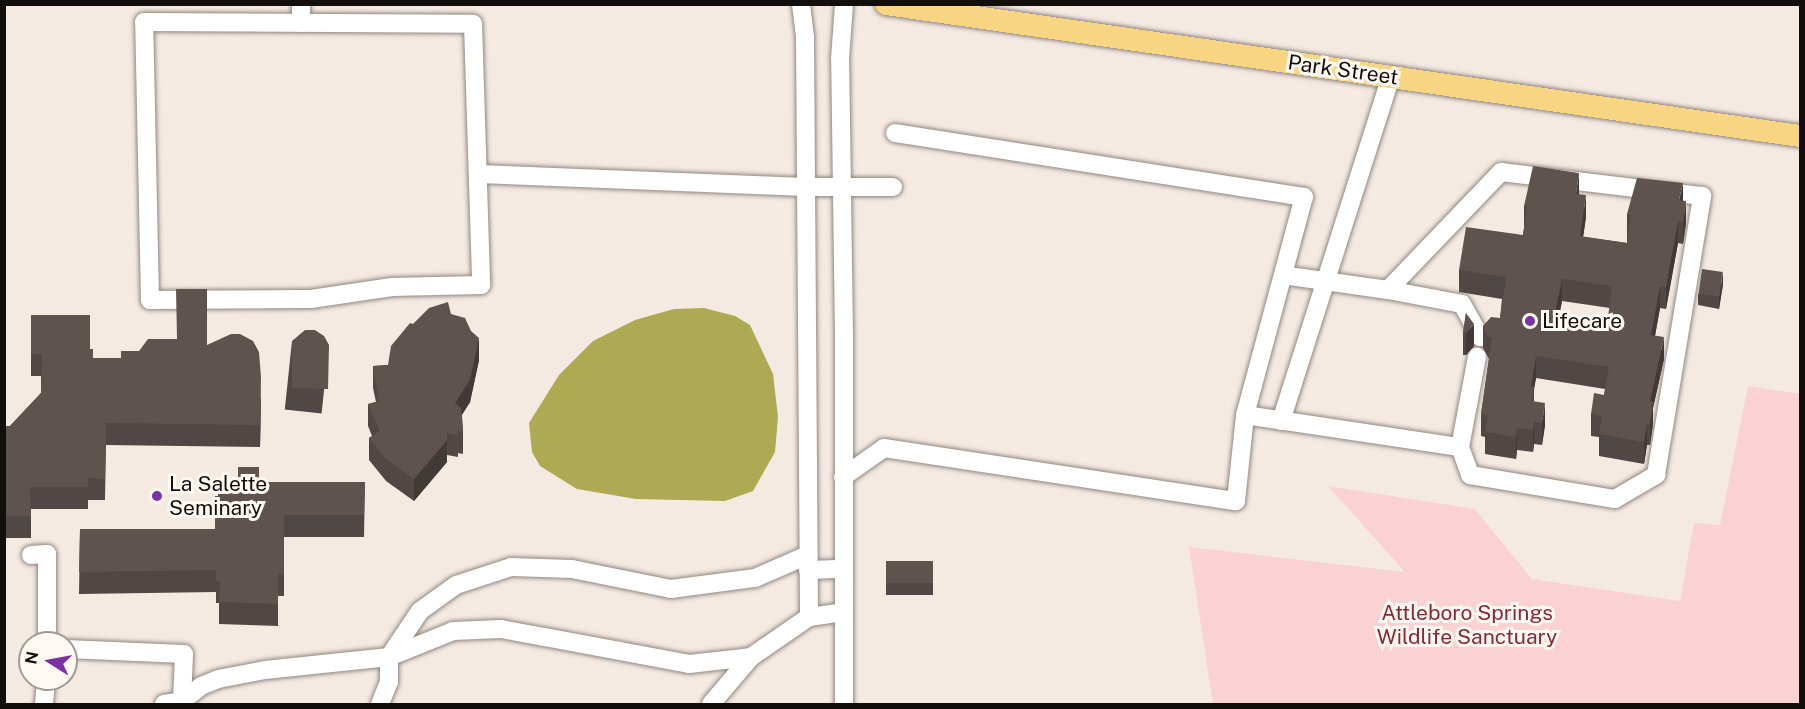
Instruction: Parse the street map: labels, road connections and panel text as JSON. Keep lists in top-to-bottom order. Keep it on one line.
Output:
{"streets":{"main road":["Park Street"]},"parks":["Attleboro Springs Wildlife Sanctuary"],"places":["Lifecare","La Salette Seminary"],"north":"left"}
